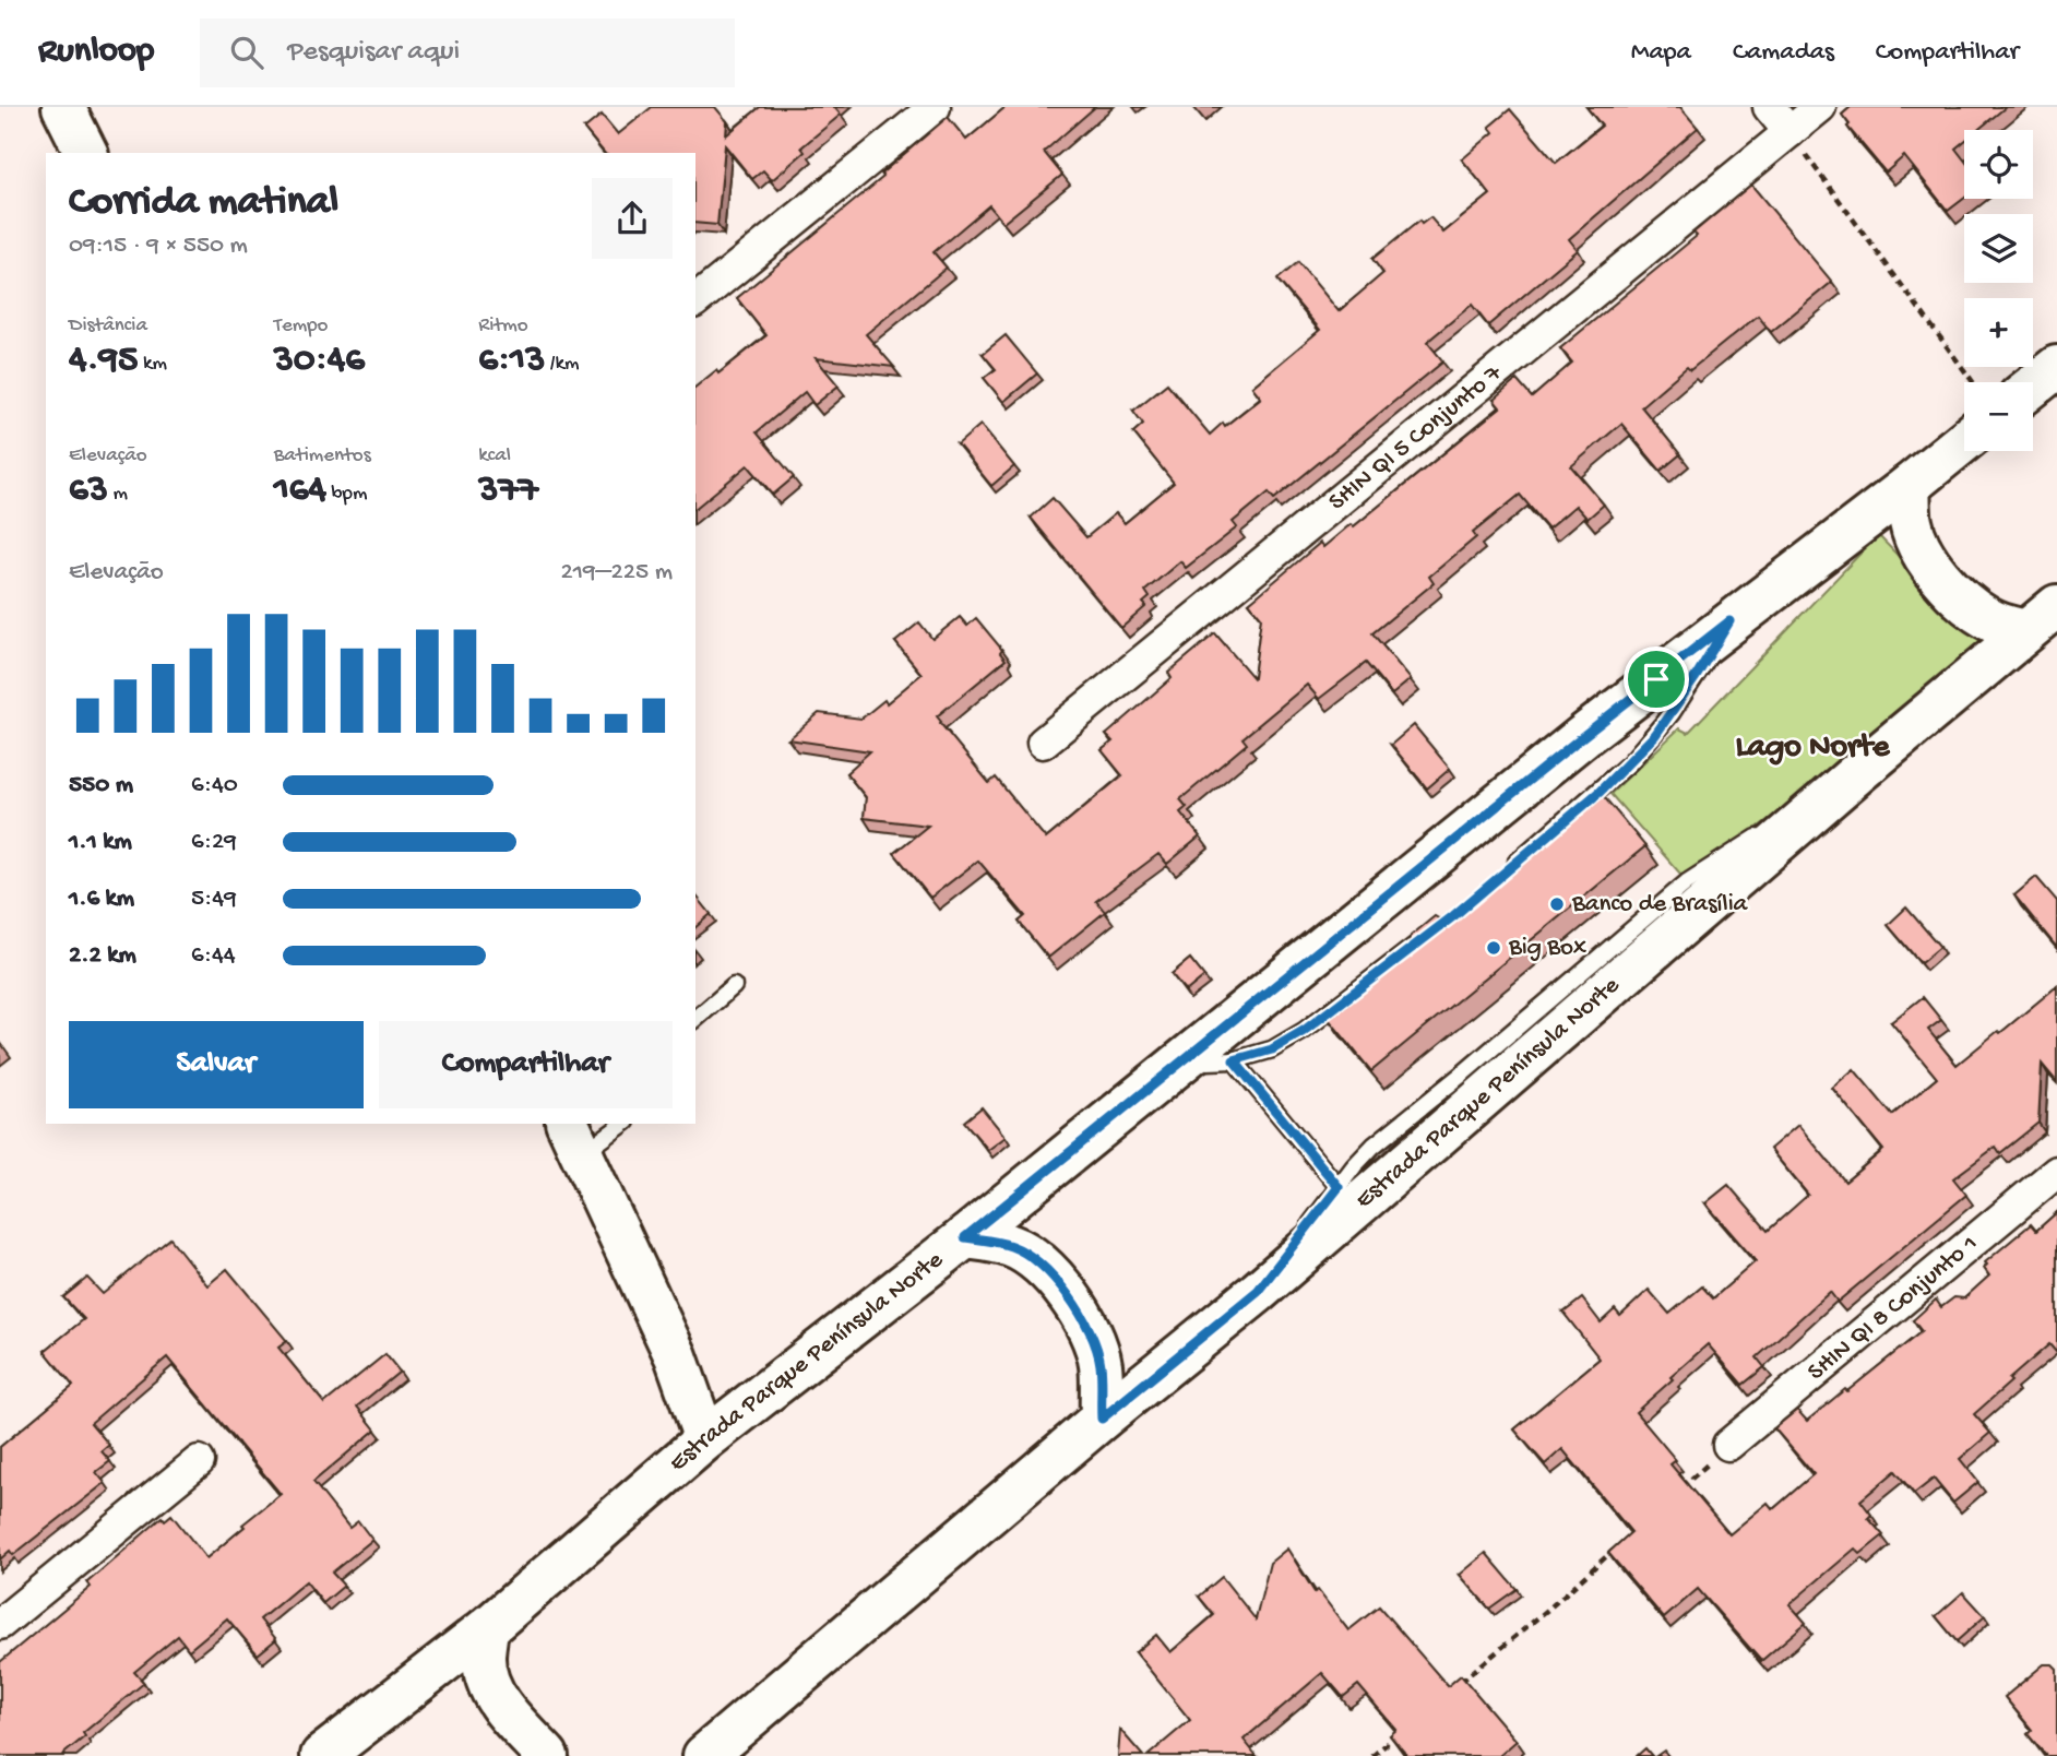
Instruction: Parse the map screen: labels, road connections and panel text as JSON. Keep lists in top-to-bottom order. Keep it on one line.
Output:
{"streets":{"main road":["Estrada Parque Península Norte"],"street":["SHIN QI 5 Conjunto 7","SHIN QI 8 Conjunto 1"]},"districts":["Lago Norte"],"places":["Banco de Brasília","Big Box"],"page":{"header":"Runloop","search":"Pesquisar aqui","nav":["Mapa","Camadas","Compartilhar"],"map_buttons":["+","−"],"heading":["Corrida matinal","09:15 · 9 × 550 m"],"stats":[["Distância","4.95 km"],["Tempo","30:46"],["Ritmo","6:13 /km"],["Elevação","63 m"],["Batimentos","164 bpm"],["kcal","377"]],"chart":["Elevação","219–225 m"],"list":[{"name":"550 m","note":"6:40"},{"name":"1.1 km","note":"6:29"},{"name":"1.6 km","note":"5:49"},{"name":"2.2 km","note":"6:44"}],"buttons":["Salvar","Compartilhar"]}}
